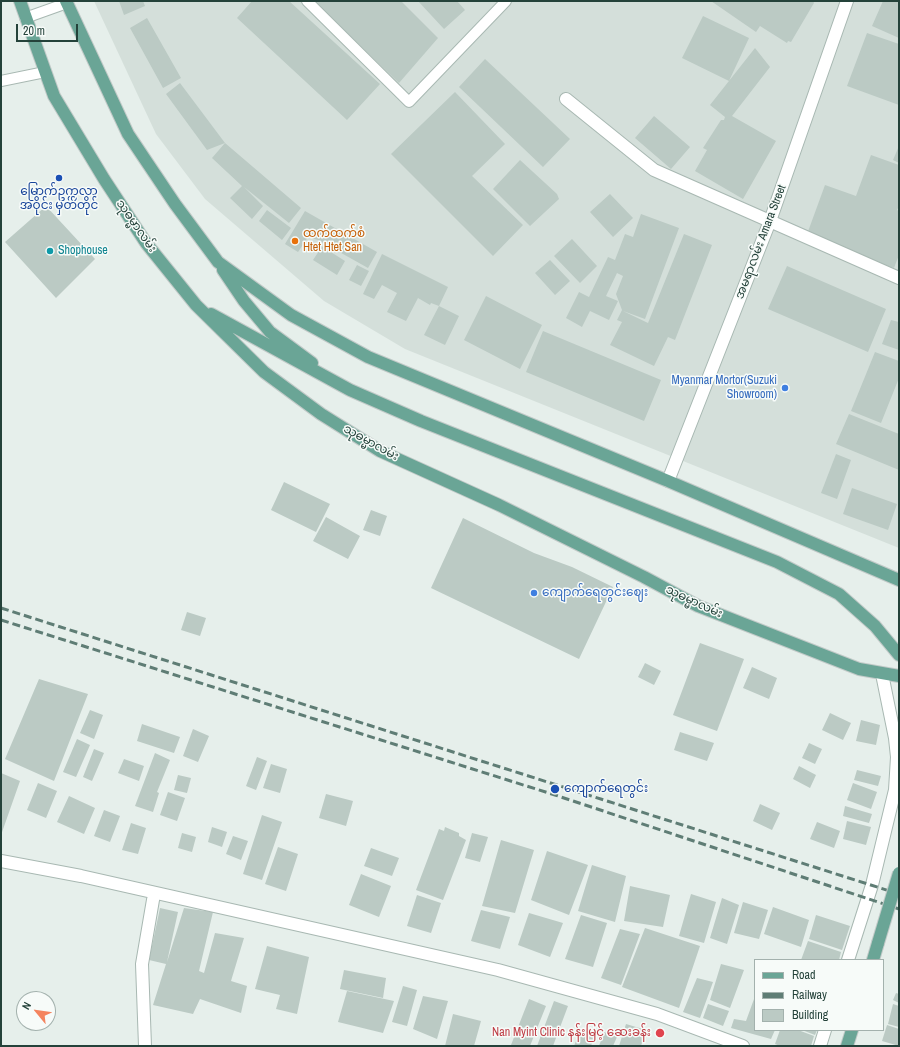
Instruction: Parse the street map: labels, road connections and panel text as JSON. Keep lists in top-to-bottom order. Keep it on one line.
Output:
{"streets":{"main road":["သုဓမ္မာလမ်း"],"street":["အမရာလမ်း Amara Street"]},"places":["မြောက်ဥက္ကလာ အဝိုင်း မှတ်တိုင်","ထက်ထက်စံ Htet Htet San","Shophouse","Myanmar Mortor(Suzuki Showroom)","ကျောက်ရေတွင်းဈေး","ကျောက်ရေတွင်း","Nan Myint Clinic နန်းမြင့် ဆေးခန်း"],"legend":["Road","Railway","Building"],"scale_bar":"20 m","north":"top left"}
